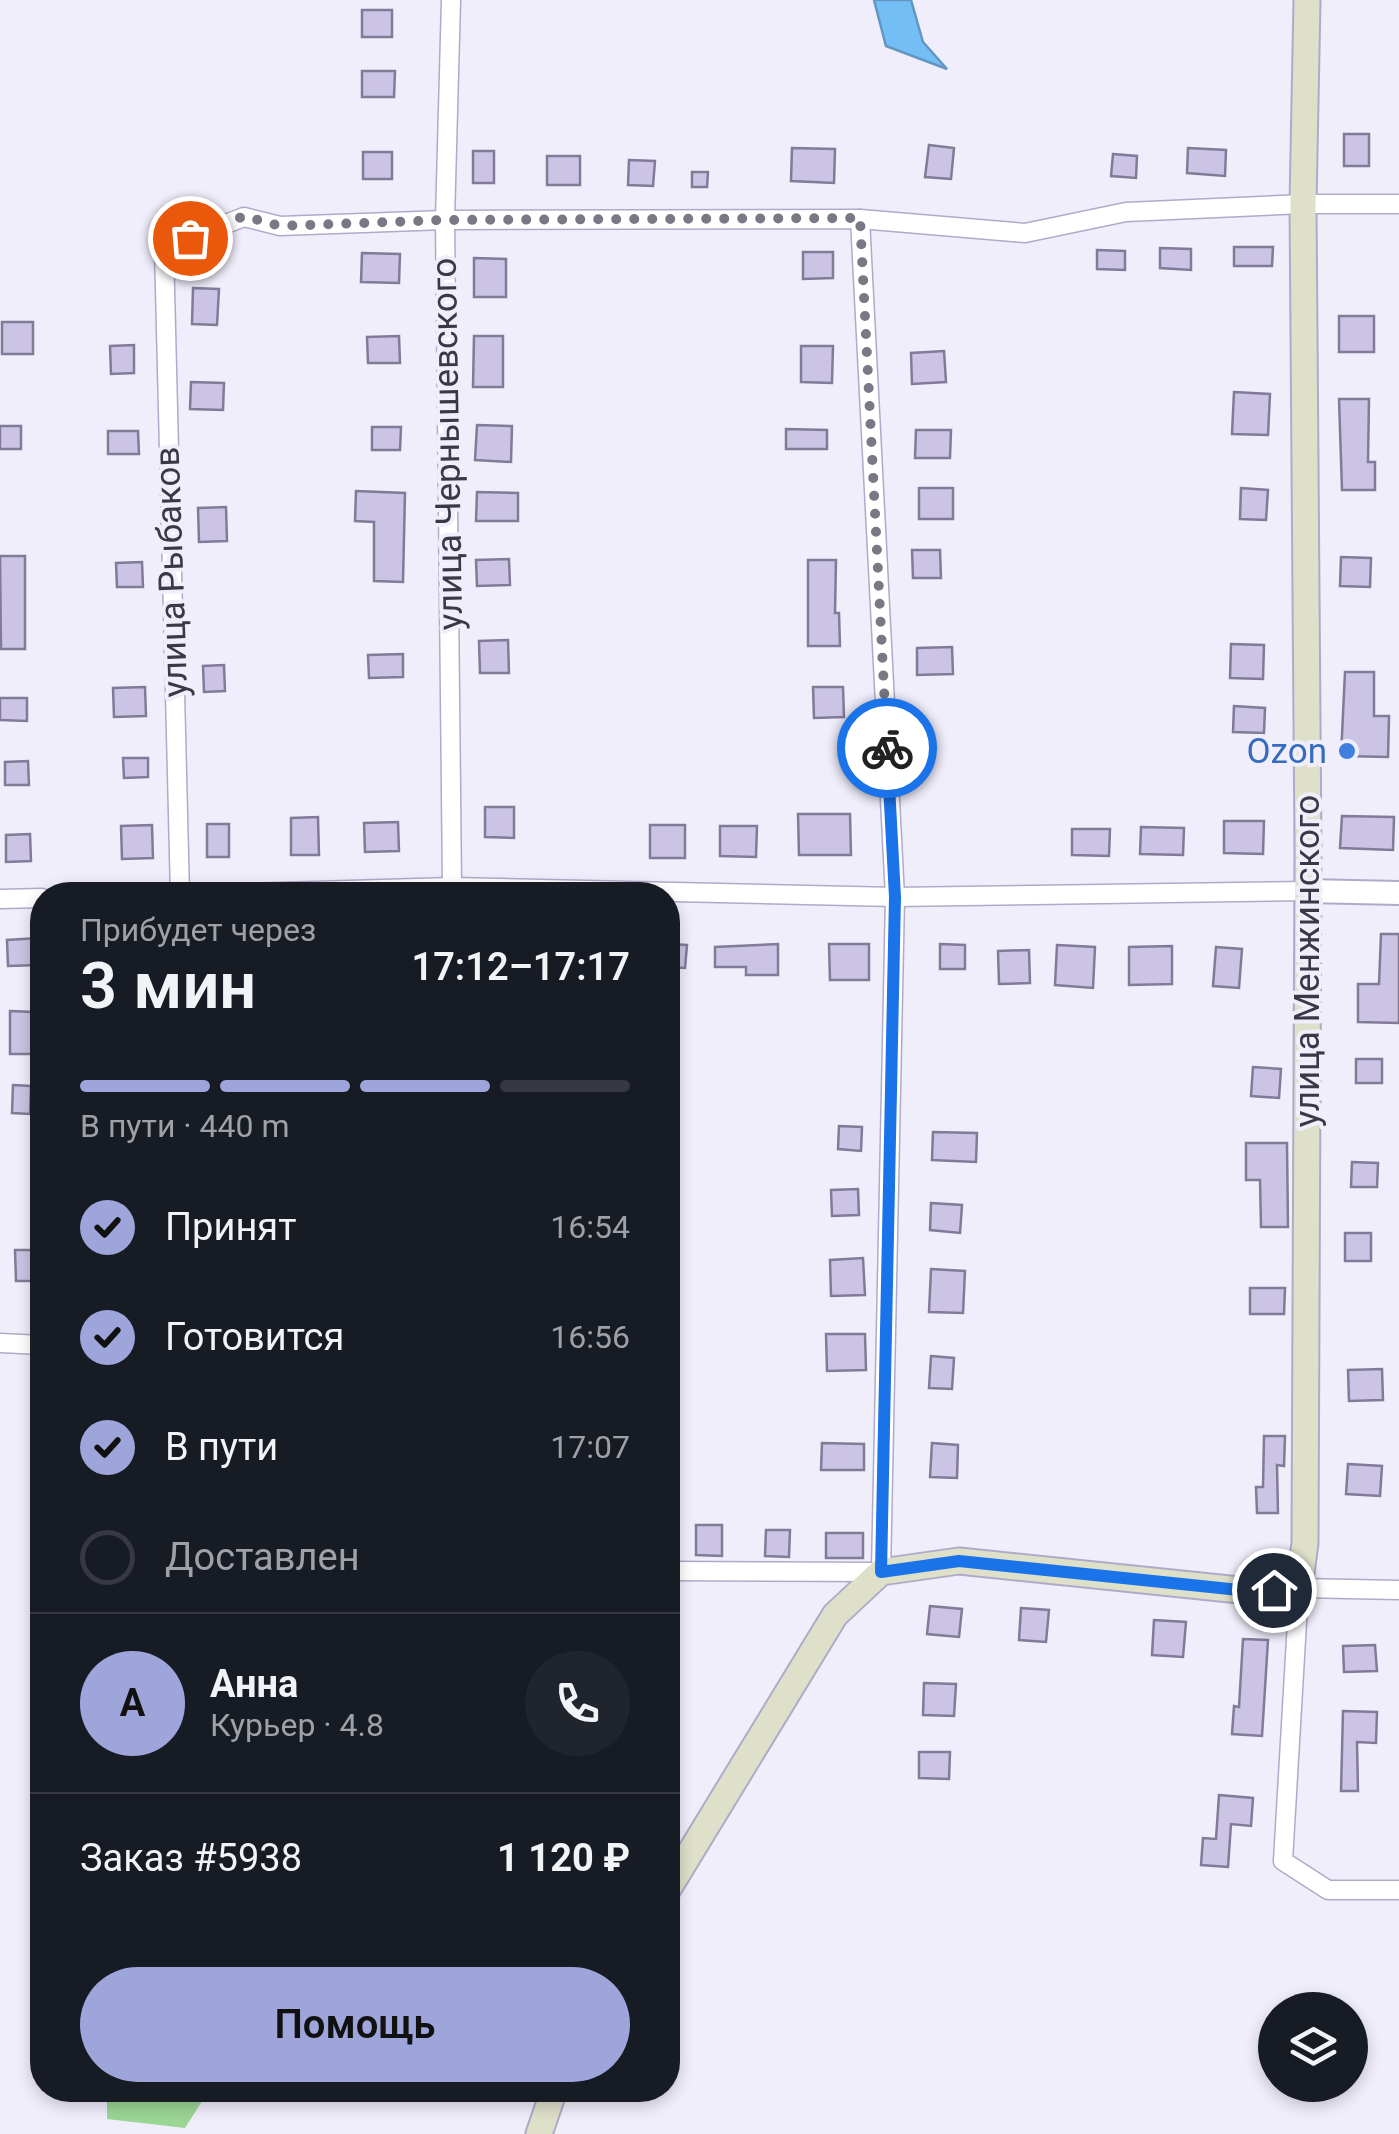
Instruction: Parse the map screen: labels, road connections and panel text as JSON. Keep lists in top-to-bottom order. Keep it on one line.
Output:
{"streets":{"main road":["улица Менжинского"],"street":["улица Чернышевского","улица Рыбаков"]},"crossings":[["улица Чернышевского","улица Рыбаков"]],"places":["Ozon"],"page":{"heading":["3 мин","Прибудет через","17:12–17:17"],"panel":["Анна","Курьер · 4.8","Заказ #5938","1 120 ₽"],"bar":"В пути · 440 m","list":[["Принят","16:54"],["Готовится","16:56"],["В пути","17:07"],"Доставлен"],"round":"А","buttons":"Помощь"}}
